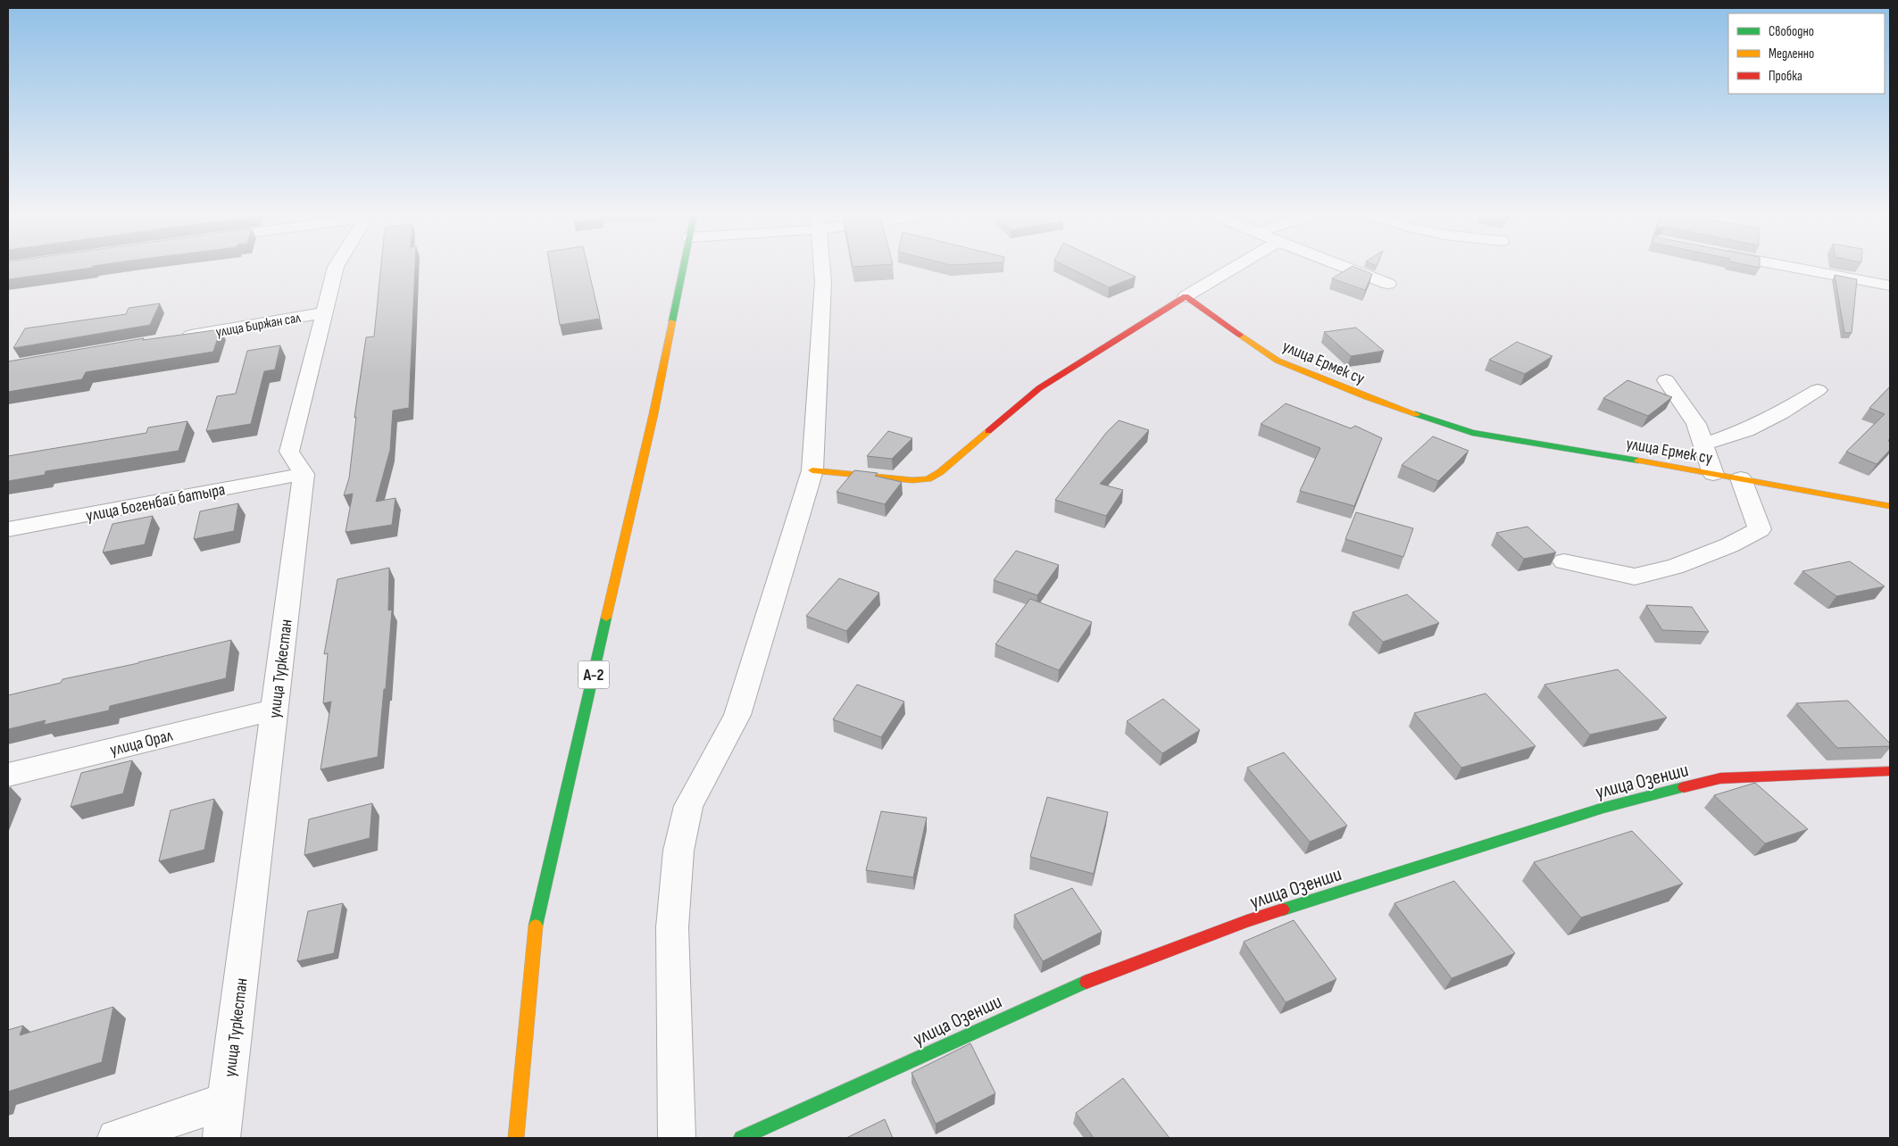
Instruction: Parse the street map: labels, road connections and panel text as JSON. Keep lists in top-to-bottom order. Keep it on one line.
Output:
{"streets":{"main road":["улица Ермек су","A-2","улица Озенши"],"street":["улица Биржан сал","улица Богенбай батыра","улица Туркестан","улица Орал"]},"crossings":[["улица Богенбай батыра","улица Туркестан"],["улица Туркестан","улица Орал"]],"legend":["Свободно","Медленно","Пробка"]}
